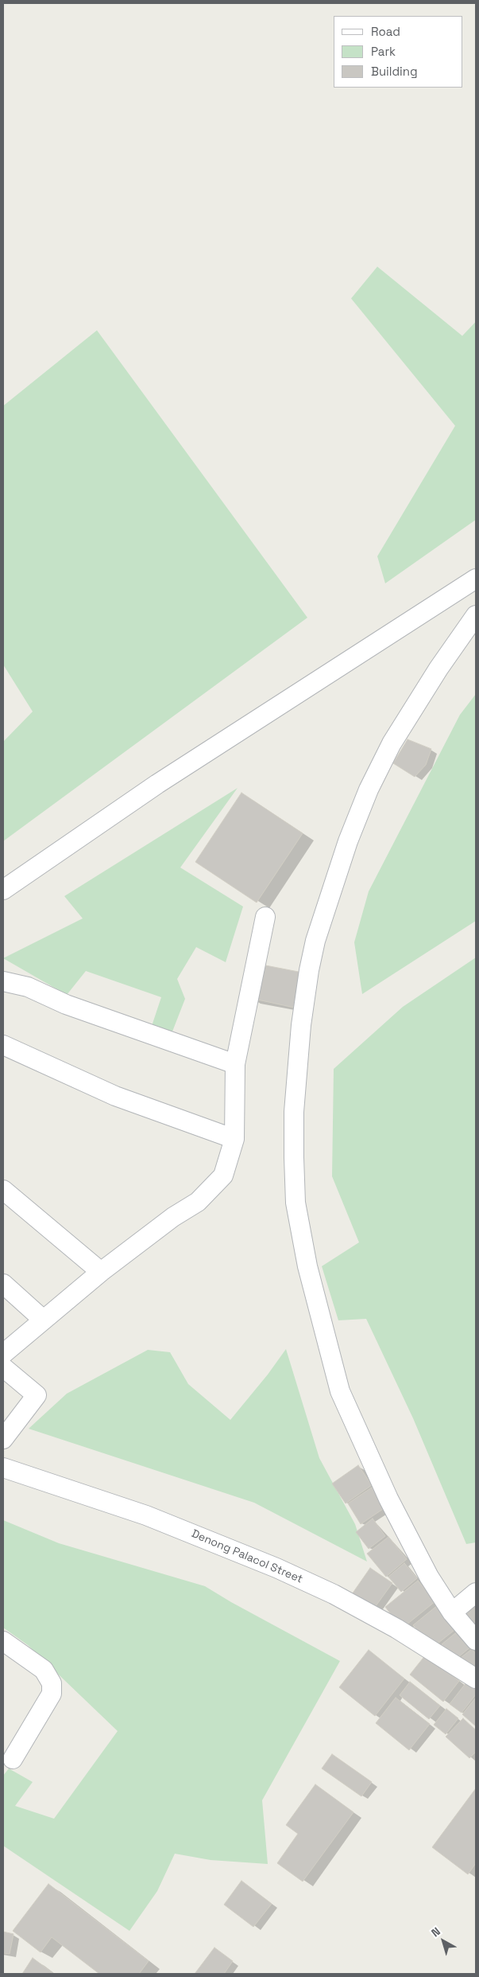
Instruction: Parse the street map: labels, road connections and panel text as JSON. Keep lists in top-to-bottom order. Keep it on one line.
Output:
{"streets":{"street":["Denong Palacol Street"]},"legend":["Road","Park","Building"],"north":"top left"}
